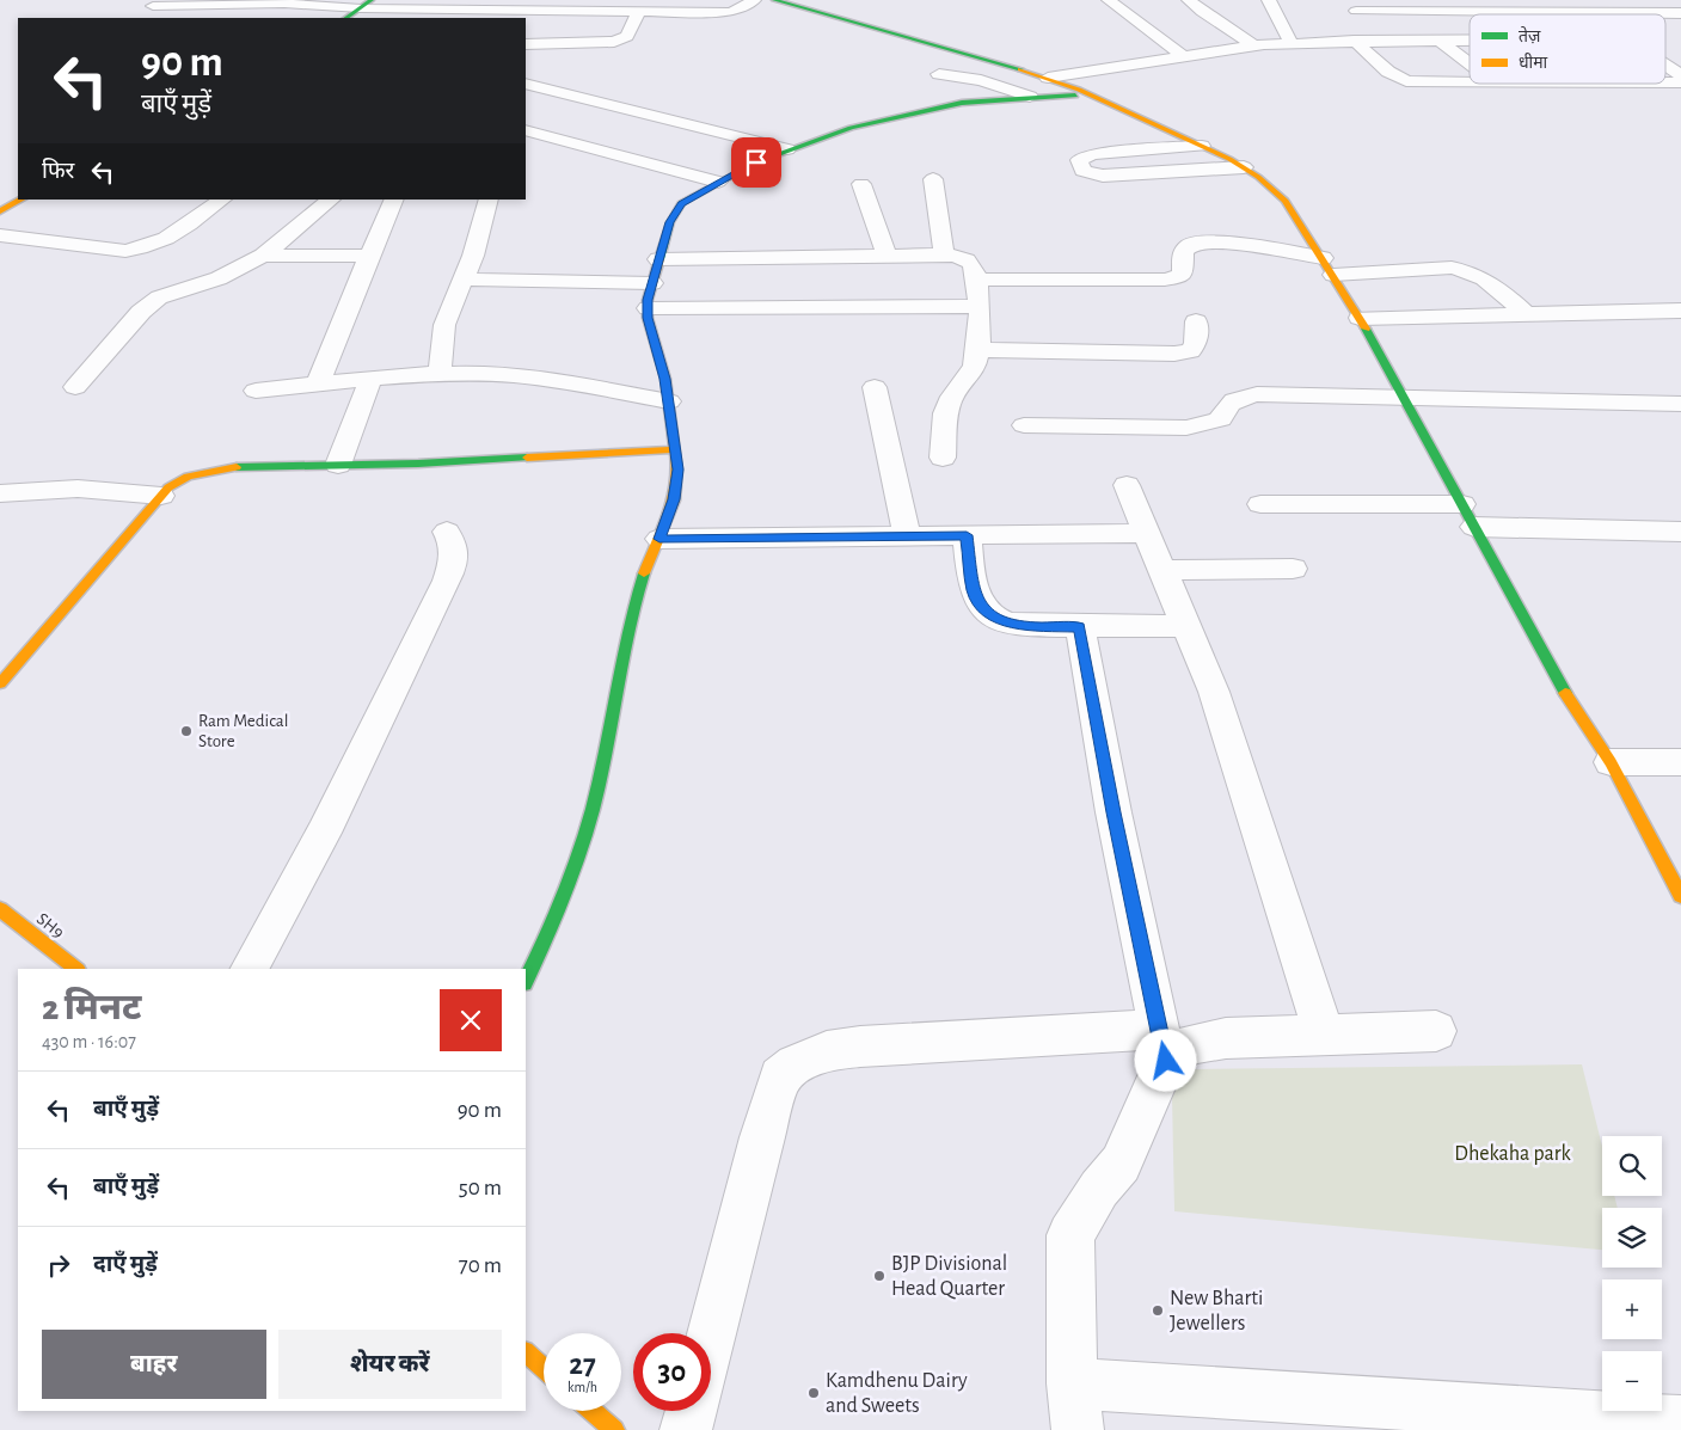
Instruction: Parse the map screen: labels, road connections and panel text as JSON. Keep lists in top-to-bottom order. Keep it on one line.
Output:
{"streets":{"street":["SH9"]},"parks":["Dhekaha park"],"places":["Ram Medical Store","BJP Divisional Head Quarter","New Bharti Jewellers","Kamdhenu Dairy and Sweets"],"legend":["तेज़","धीमा"],"page":{"turn":["90 m","बाएँ मुड़ें"],"then":"फिर","heading":["2 मिनट","430 m · 16:07"],"list":[{"name":"बाएँ मुड़ें","value":"90 m"},{"name":"बाएँ मुड़ें","value":"50 m"},{"name":"दाएँ मुड़ें","value":"70 m"}],"map_buttons":["+","−"],"buttons":["बाहर","शेयर करें"],"speed":"27 km/h","limit":"30"}}
